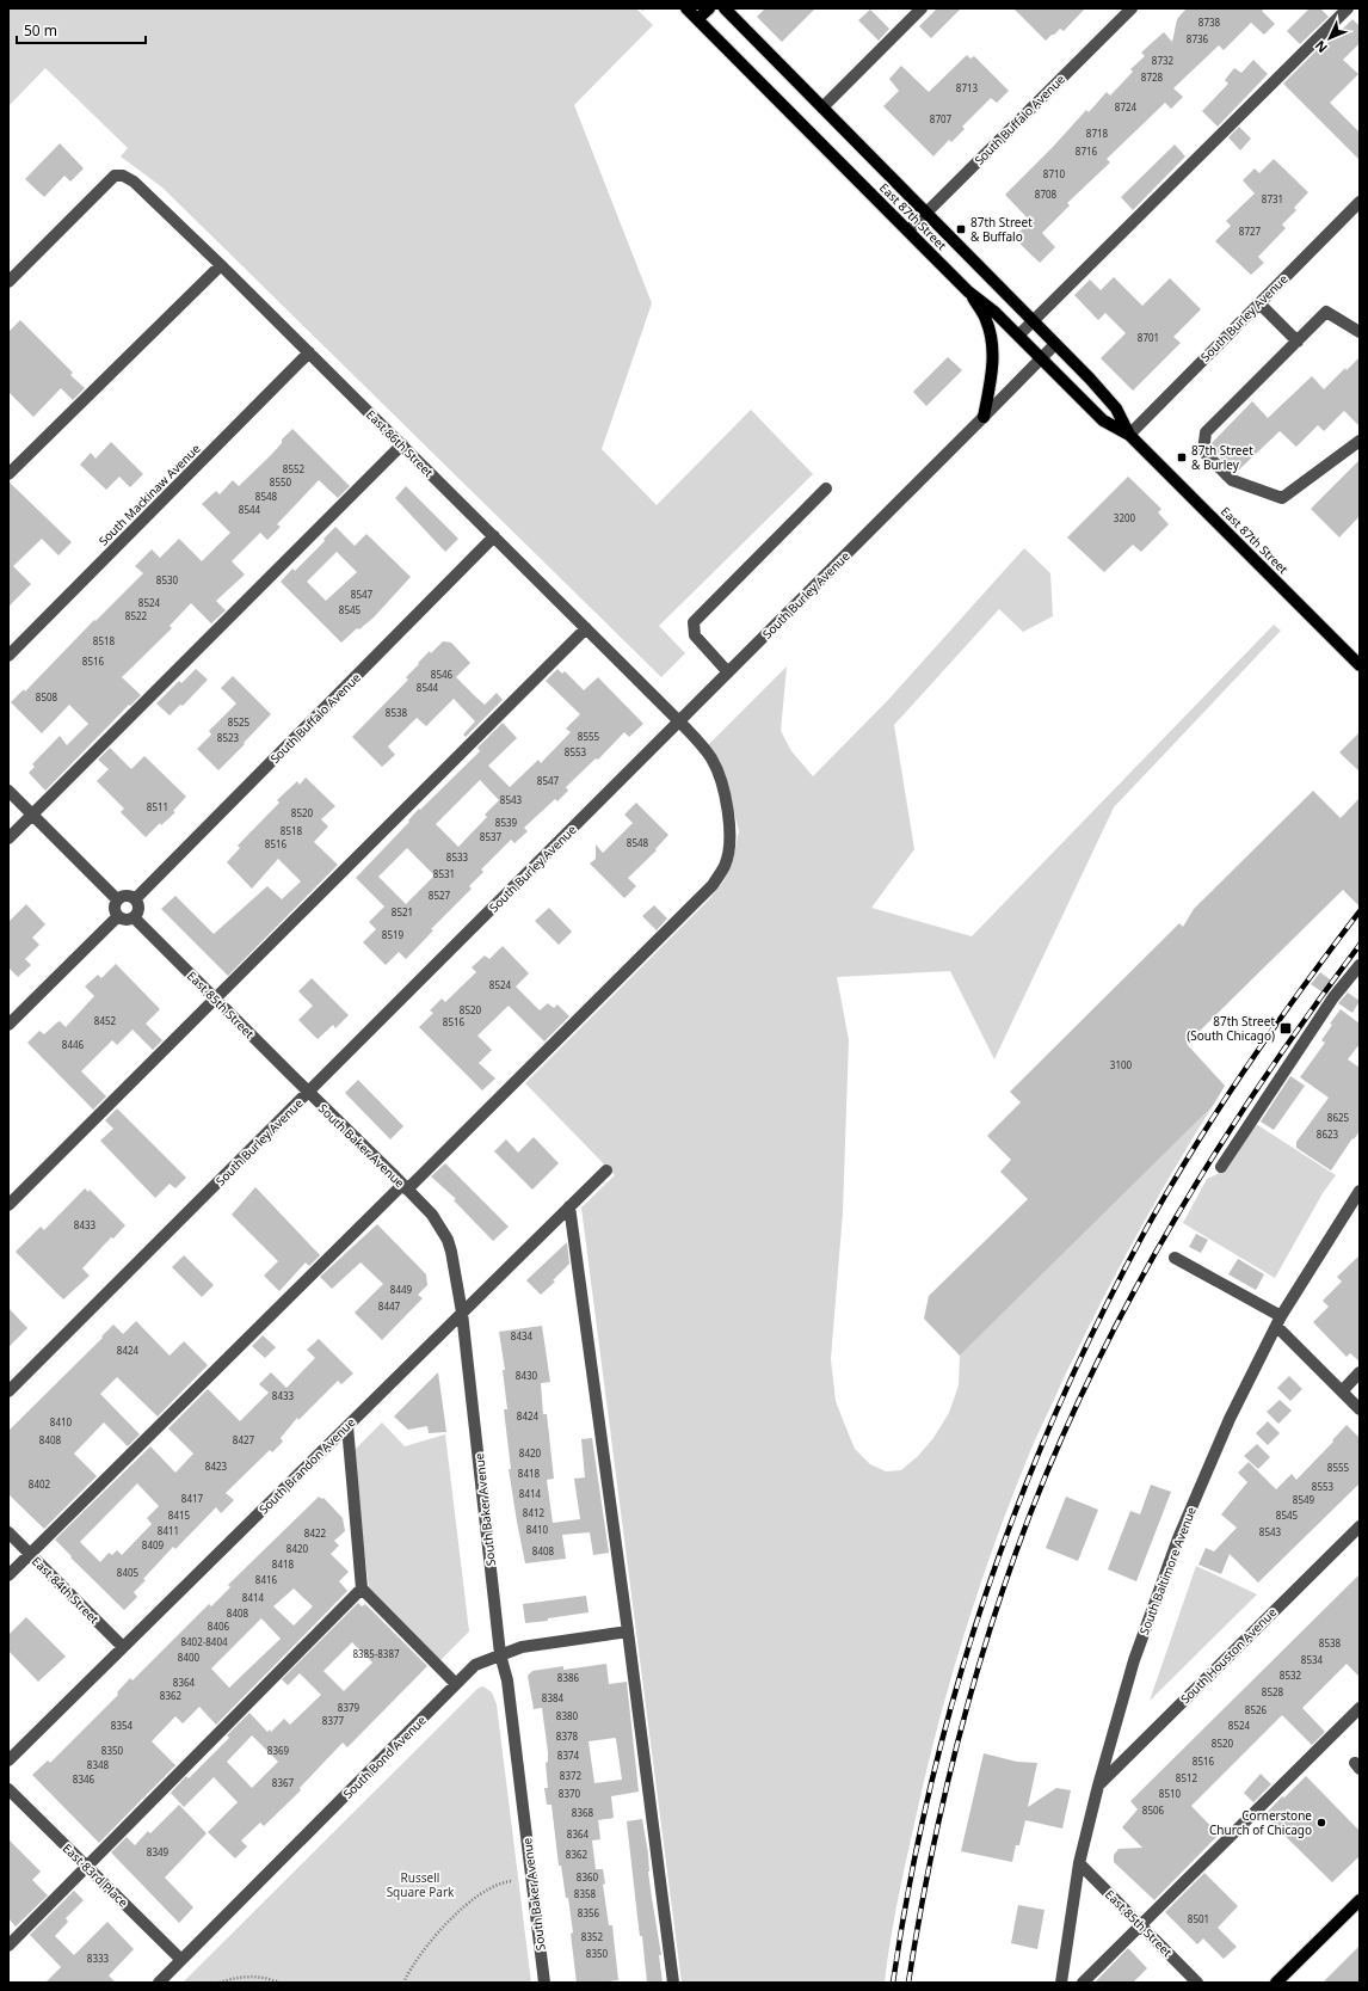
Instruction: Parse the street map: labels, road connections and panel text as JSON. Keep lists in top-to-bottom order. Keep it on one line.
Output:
{"streets":{"main road":["East 87th Street"],"street":["South Buffalo Avenue","South Burley Avenue","East 86th Street","South Mackinaw Avenue","East 85th Street","South Baker Avenue","South Brandon Avenue","South Baltimore Avenue","East 84th Street","South Houston Avenue","South Bond Avenue","East 83rd Place"]},"crossings":[["South Buffalo Avenue","East 87th Street"],["South Buffalo Avenue","East 86th Street"],["South Buffalo Avenue","East 85th Street"],["East 87th Street","South Burley Avenue"],["South Burley Avenue","East 86th Street"],["South Burley Avenue","East 85th Street"],["South Burley Avenue","South Baker Avenue"],["East 86th Street","South Mackinaw Avenue"],["East 86th Street","South Baker Avenue"],["East 86th Street","East 84th Street"],["East 85th Street","South Baker Avenue"],["East 85th Street","South Baltimore Avenue"],["South Baker Avenue","South Brandon Avenue"],["South Baker Avenue","South Bond Avenue"],["South Brandon Avenue","East 84th Street"],["South Baltimore Avenue","South Houston Avenue"],["South Bond Avenue","East 83rd Place"]],"parks":["Russell Square Park"],"places":{"transit":["87th Street & Buffalo","87th Street & Burley","87th Street (South Chicago)"],"other":["Cornerstone Church of Chicago"]},"house_numbers":["8738","8736","8732","8728","8713","8724","8707","8718","8716","8710","8708","8731","8727","8701","8552","8550","8548","8544","3200","8530","8547","8524","8545","8522","8518","8516","8546","8544","8508","8538","8525","8555","8523","8553","8547","8543","8511","8520","8539","8518","8537","8548","8516","8533","8531","8527","8521","8519","8524","8520","8452","8516","8446","3100","8625","8623","8433","8449","8447","8434","8424","8430","8433","8424","8410","8408","8427","8420","8423","8555","8418","8402","8553","8414","8417","8549","8412","8415","8545","8410","8411","8543","8422","8409","8420","8408","8418","8405","8416","8414","8408","8406","8402-8404","8538","8385-8387","8400","8534","8532","8386","8364","8528","8362","8384","8379","8526","8380","8377","8354","8524","8378","8520","8350","8369","8374","8516","8348","8372","8512","8346","8367","8370","8510","8506","8368","8364","8349","8362","8360","8358","8356","8501","8352","8350","8333"],"scale_bar":"50 m","north":"bottom left"}
